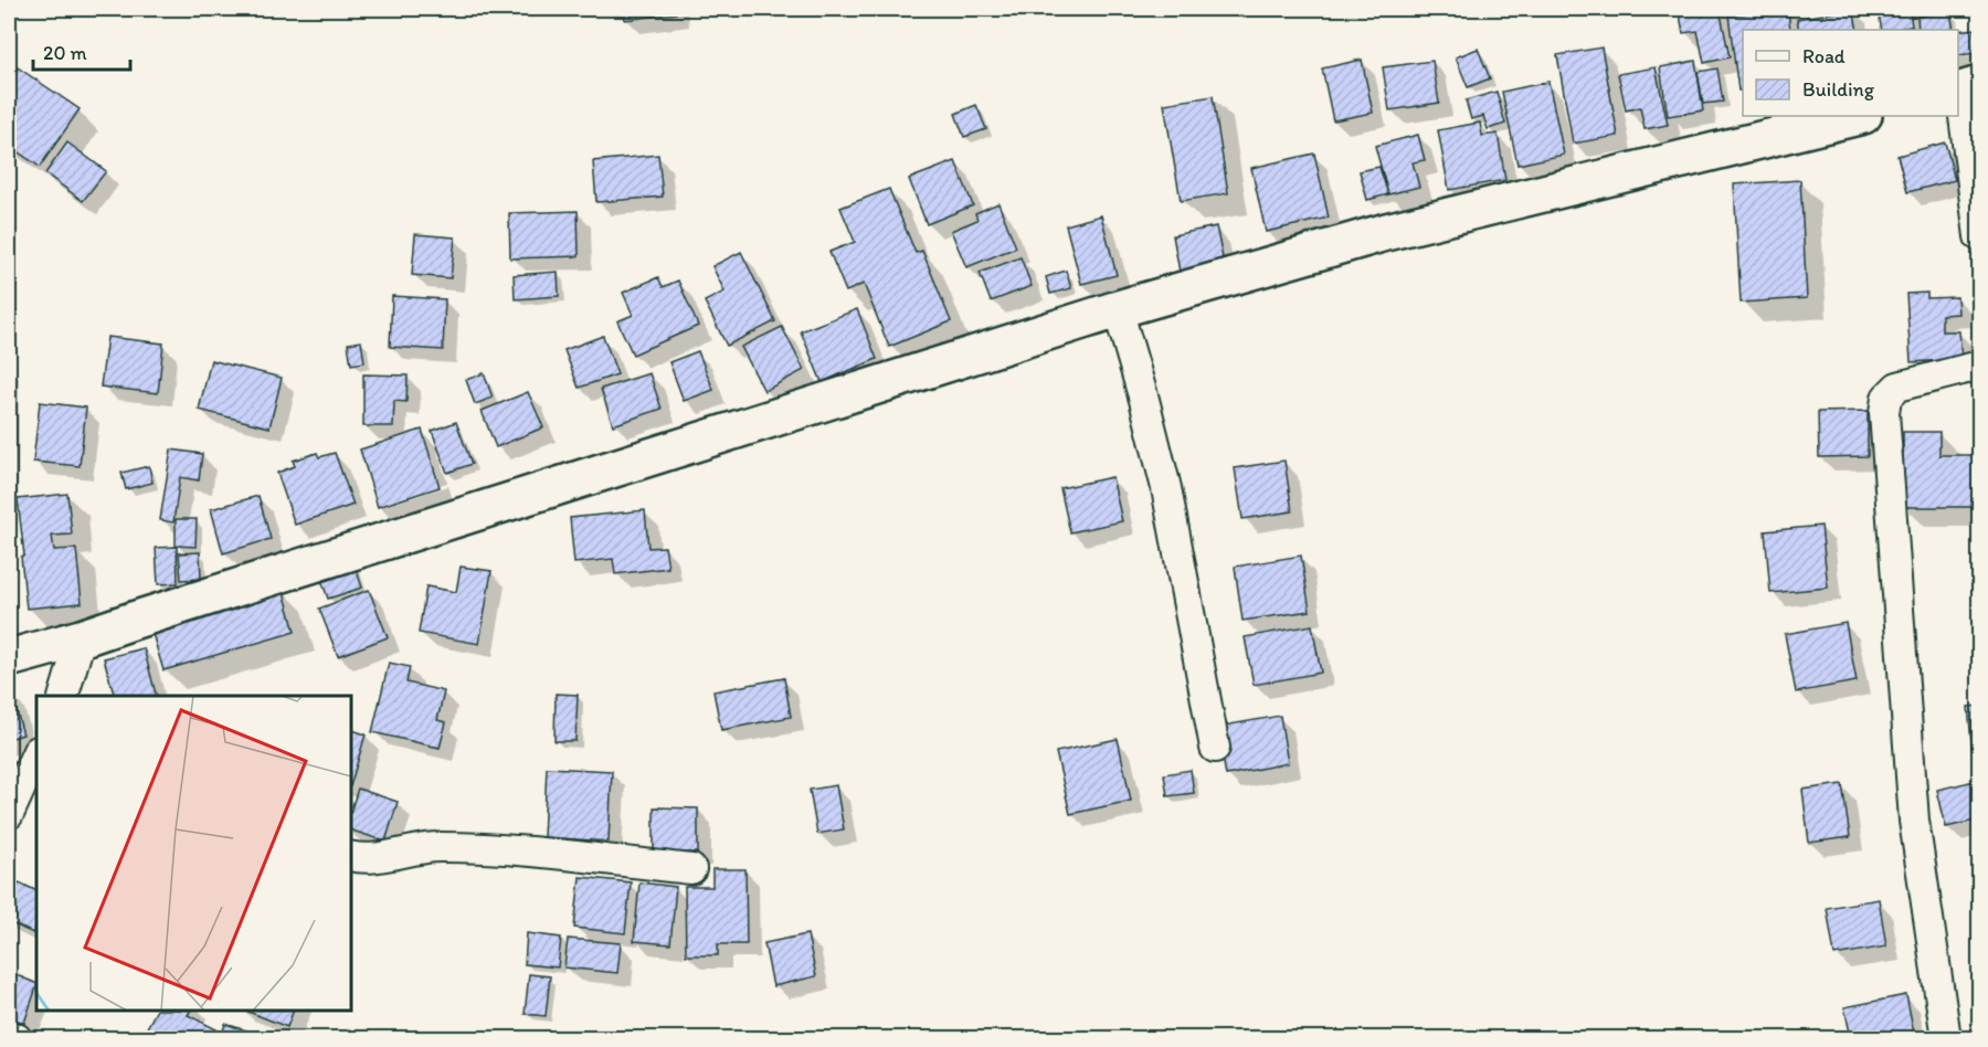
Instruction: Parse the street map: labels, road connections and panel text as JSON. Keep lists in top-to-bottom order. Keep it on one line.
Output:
{"legend":["Road","Building"],"scale_bar":"20 m"}
